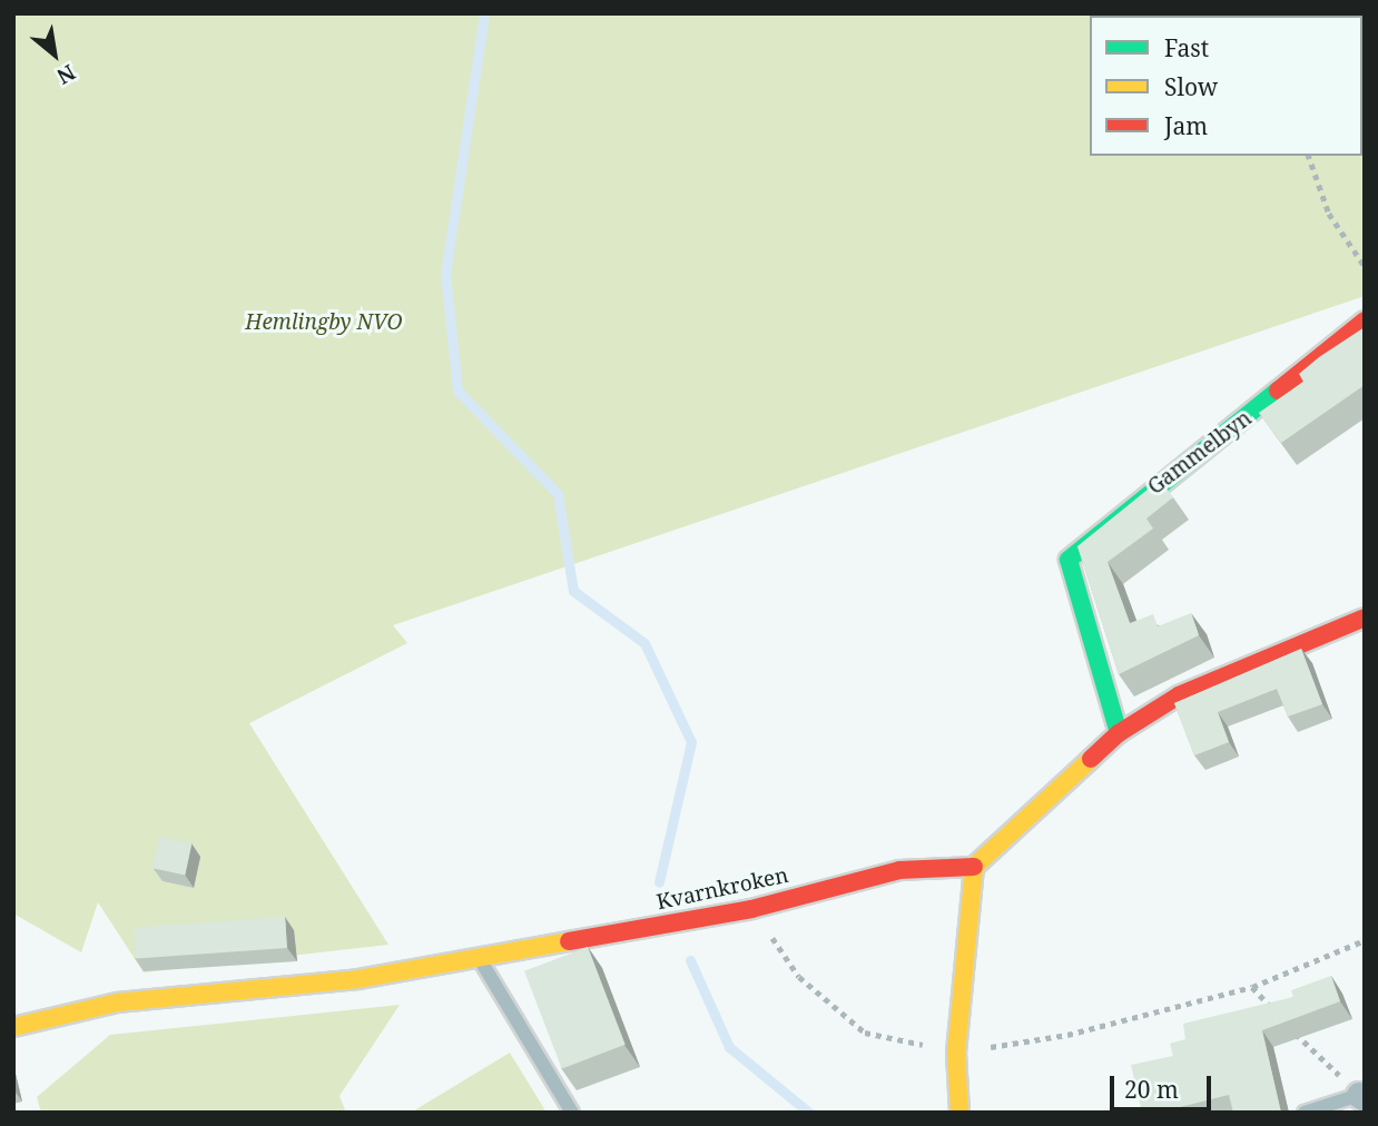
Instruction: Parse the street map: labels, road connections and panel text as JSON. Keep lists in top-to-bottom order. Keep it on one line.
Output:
{"streets":{"street":["Gammelbyn","Kvarnkroken"]},"parks":["Hemlingby NVO"],"legend":["Fast","Slow","Jam"],"scale_bar":"20 m","north":"bottom right"}
